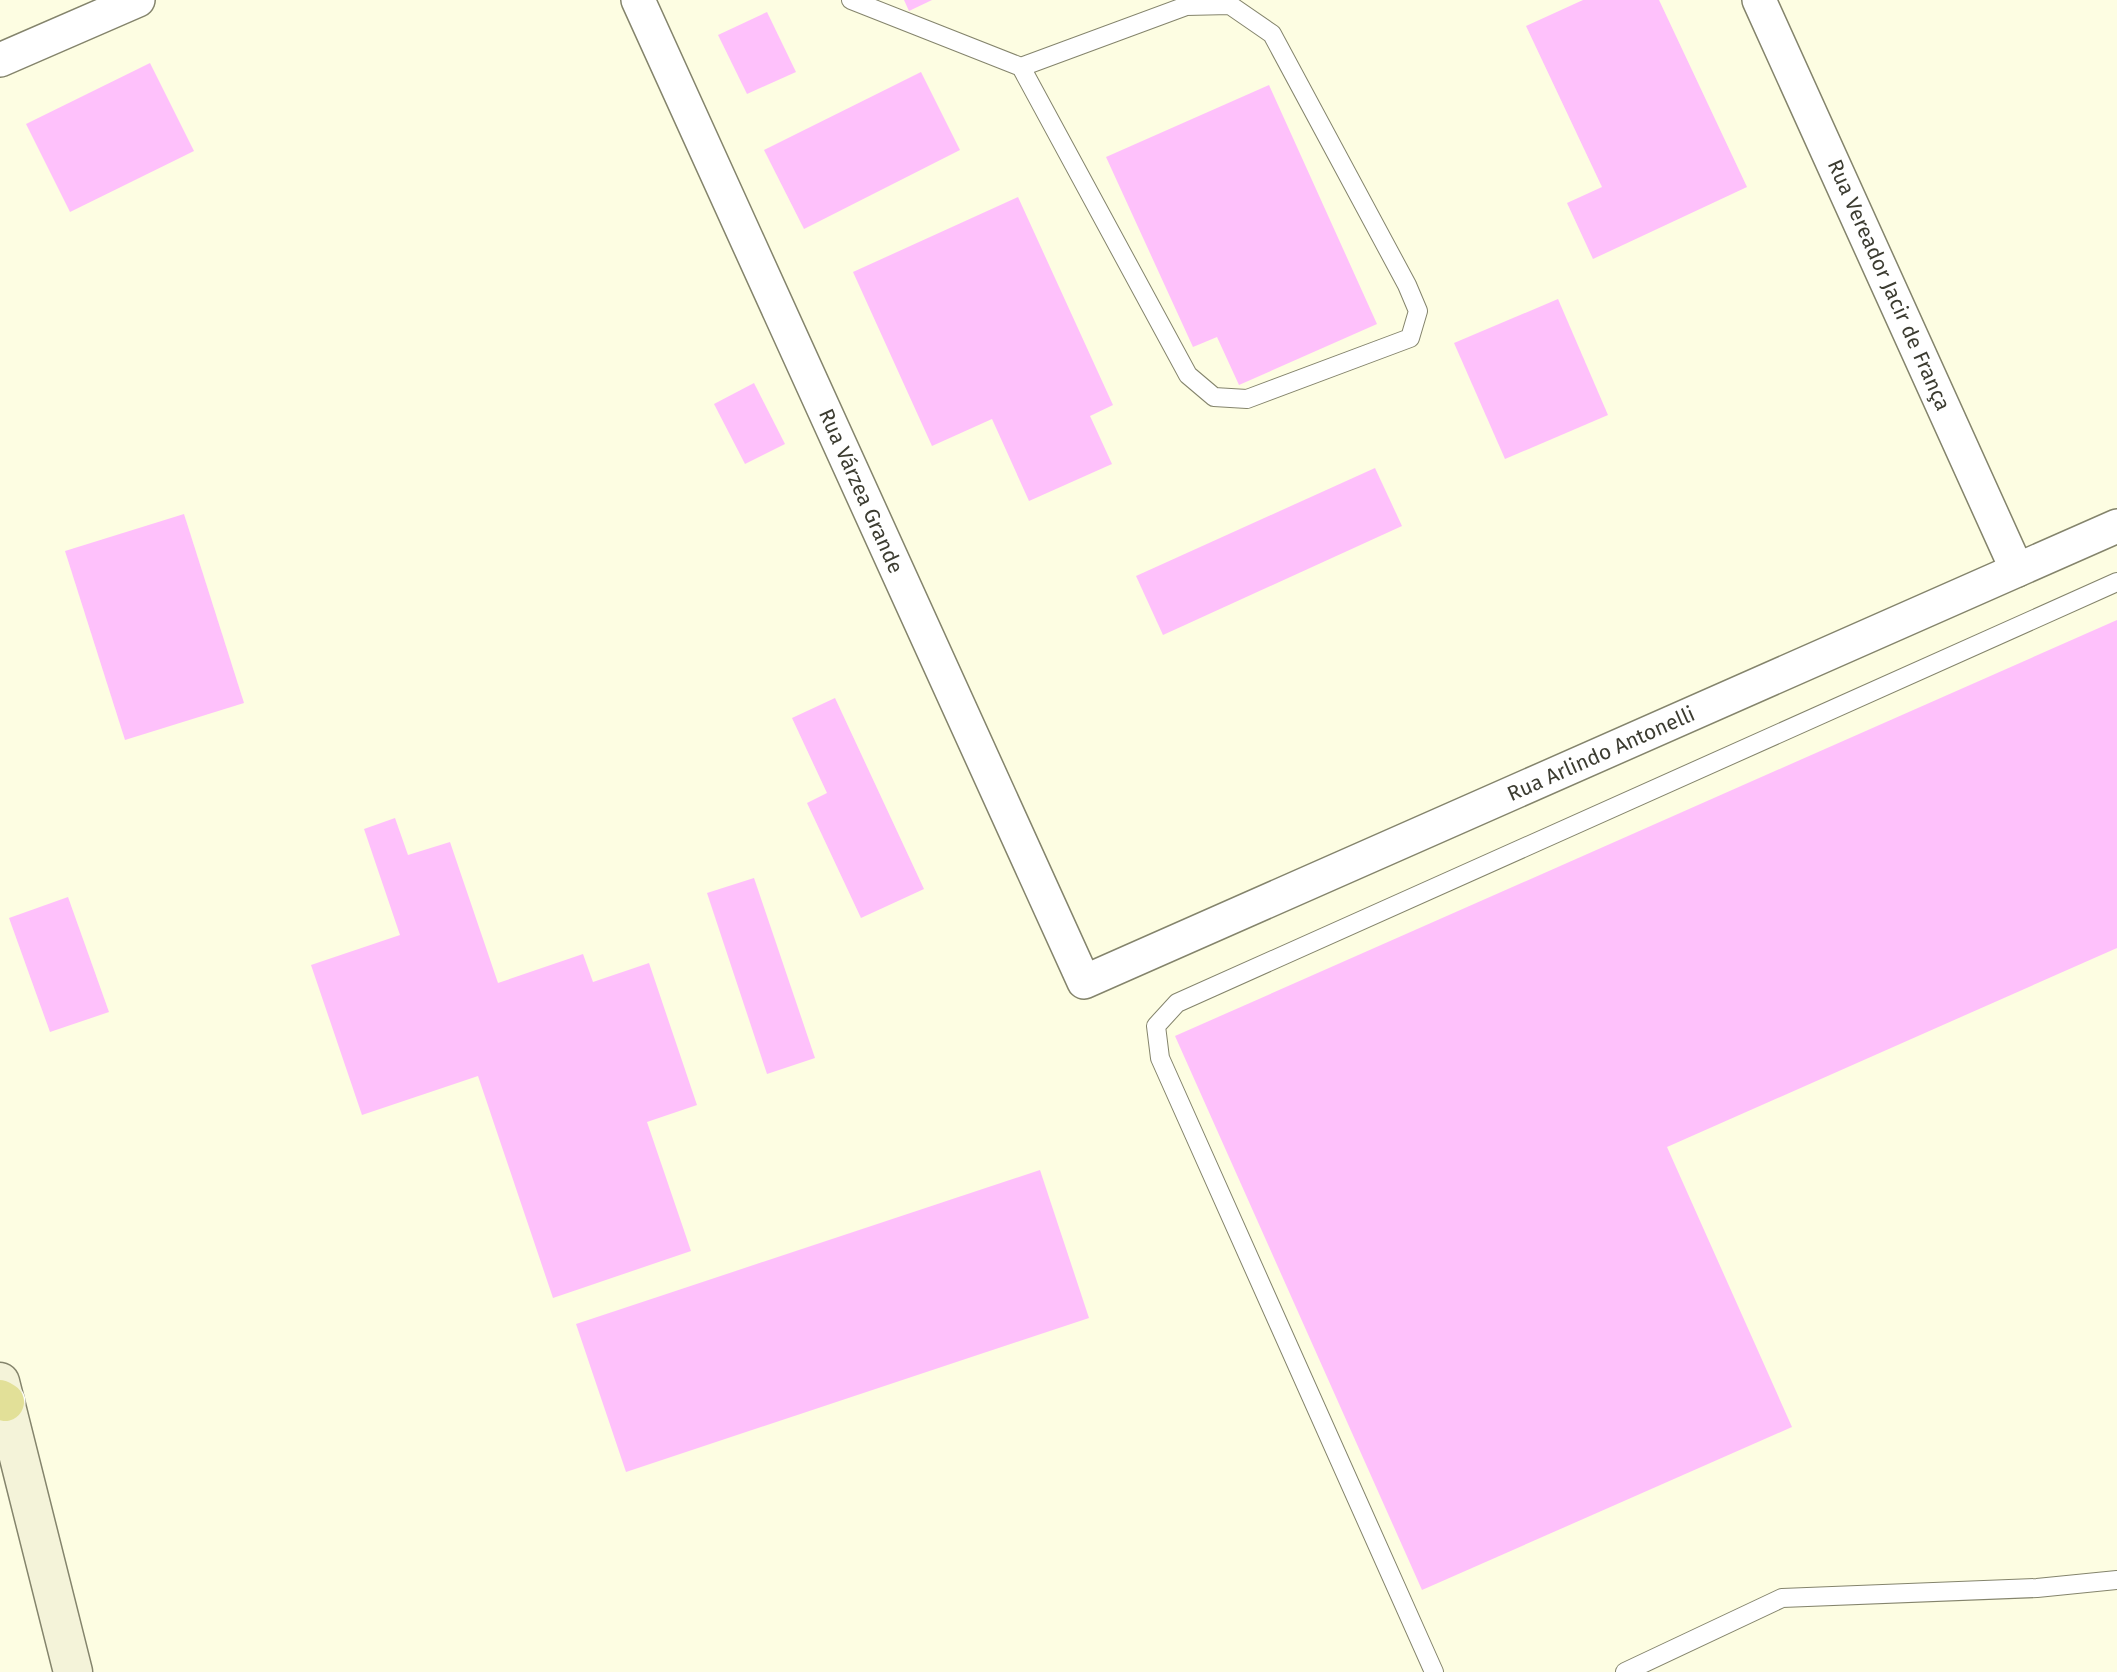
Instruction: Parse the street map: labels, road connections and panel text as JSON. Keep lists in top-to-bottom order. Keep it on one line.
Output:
{"streets":{"street":["Rua Vereador Jacir de França","Rua Várzea Grande","Rua Arlindo Antonelli"]},"crossings":[["Rua Vereador Jacir de França","Rua Arlindo Antonelli"],["Rua Várzea Grande","Rua Arlindo Antonelli"]]}
